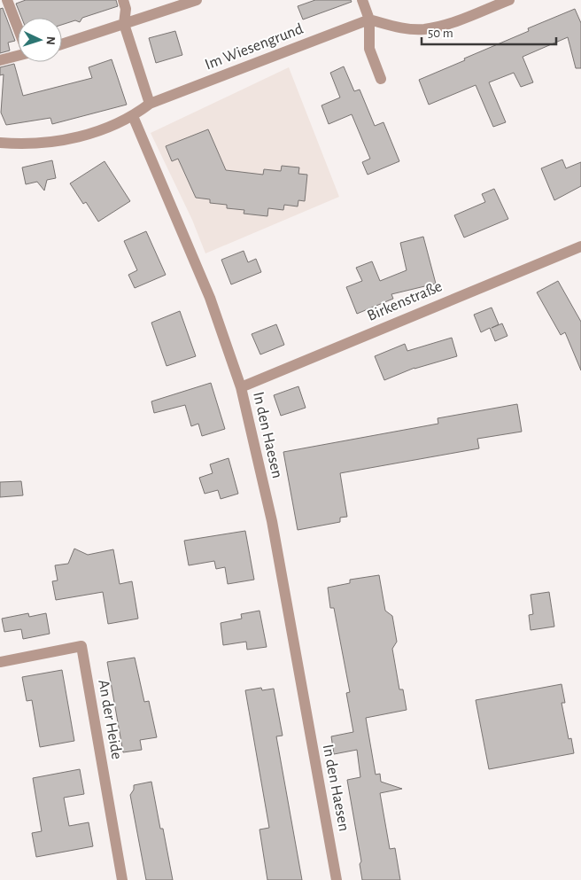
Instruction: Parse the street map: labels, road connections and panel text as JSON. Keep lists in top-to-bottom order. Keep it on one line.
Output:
{"streets":{"street":["Im Wiesengrund","Birkenstraße","In den Haesen","An der Heide"]},"crossings":[["Birkenstraße","In den Haesen"]],"scale_bar":"50 m","north":"right"}
